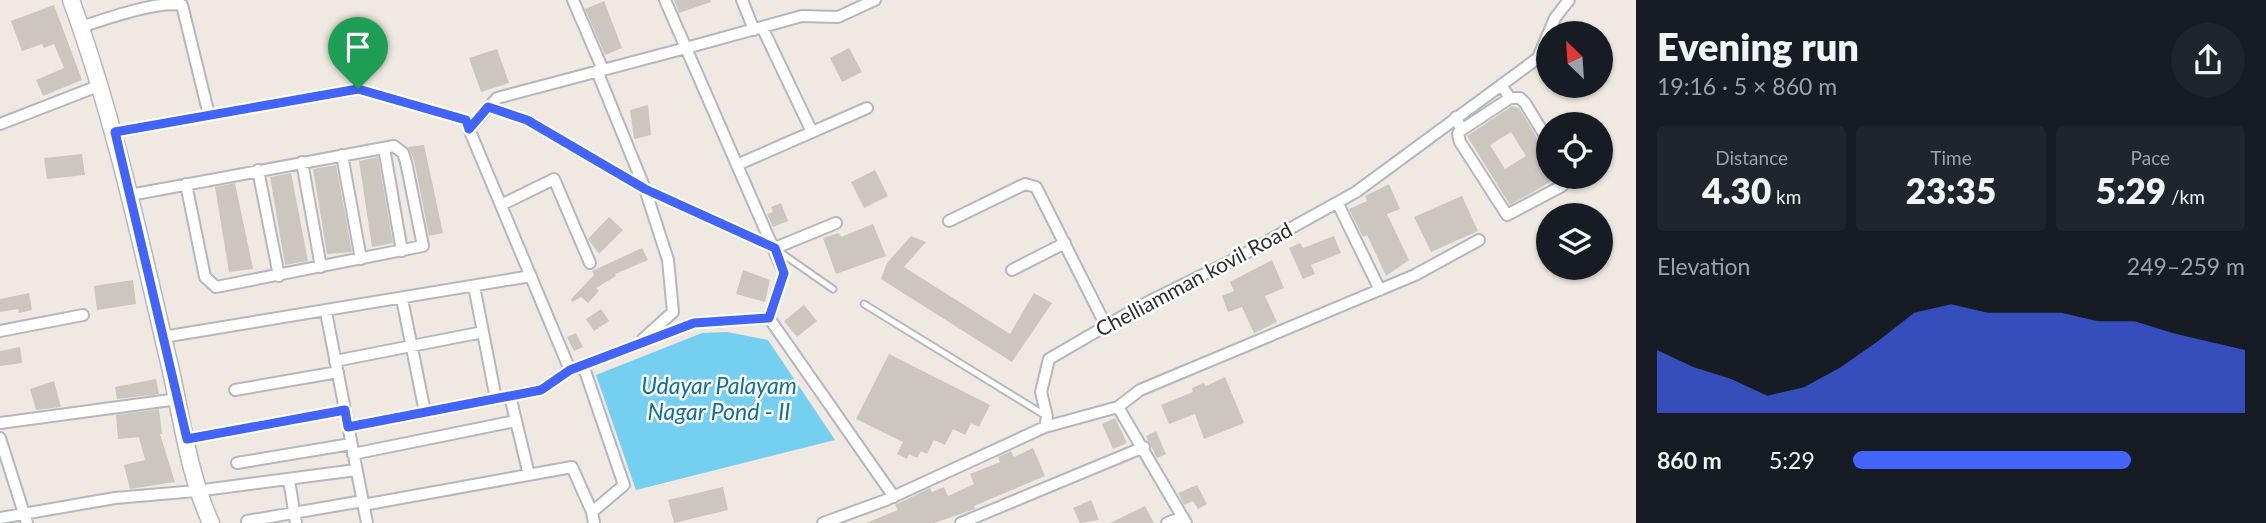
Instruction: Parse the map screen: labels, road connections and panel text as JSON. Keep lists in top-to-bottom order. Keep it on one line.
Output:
{"streets":{"street":["Chelliamman kovil Road"]},"water":["Udayar Palayam Nagar Pond - II"],"north":"top left","page":{"heading":["Evening run","19:16 · 5 × 860 m"],"stats":[["Distance","4.30 km"],["Time","23:35"],["Pace","5:29 /km"]],"chart":["Elevation","249–259 m"],"list":[{"name":"860 m","note":"5:29"}]}}
